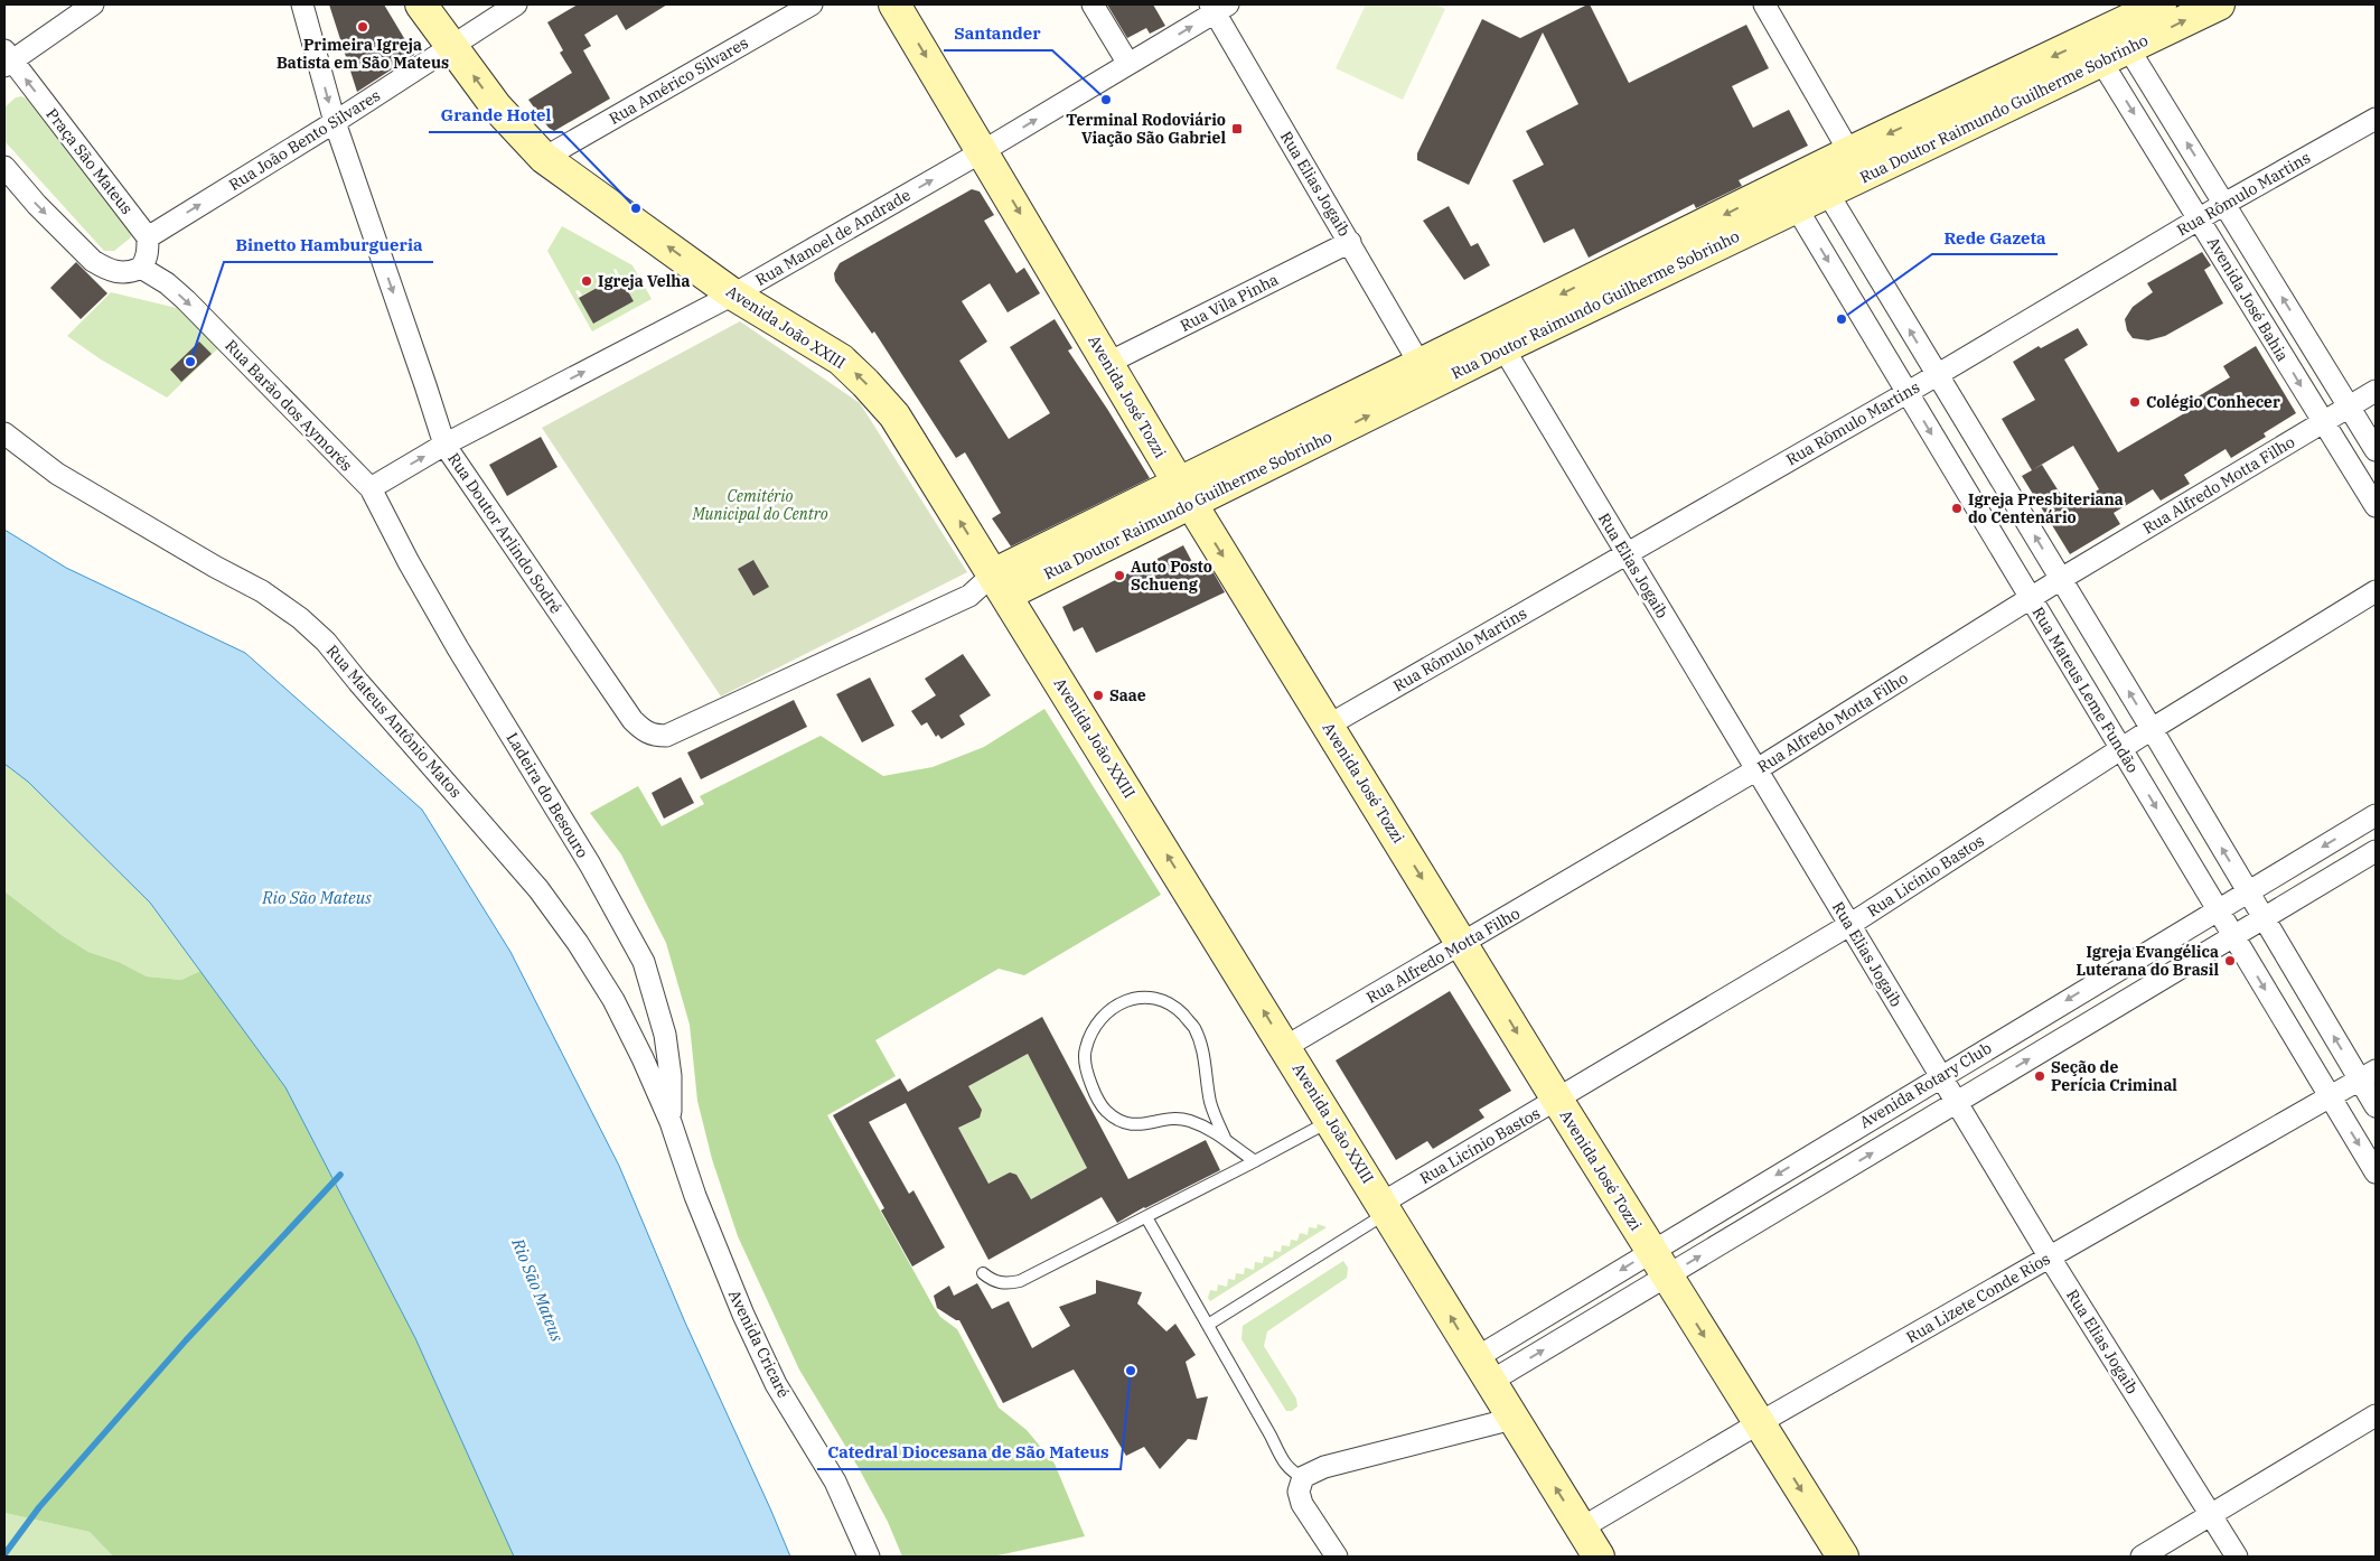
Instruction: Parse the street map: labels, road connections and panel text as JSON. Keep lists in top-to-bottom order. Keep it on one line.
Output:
{"streets":{"street":["Rua Américo Silvares","Rua Doutor Raimundo Guilherme Sobrinho","Rua João Bento Silvares","Praça São Mateus","Rua Elias Jogaib","Rua Rômulo Martins","Rua Manoel de Andrade","Avenida José Bahia","Rua Vila Pinha","Avenida João XXIII","Avenida José Tozzi","Rua Barão dos Aymorés","Rua Alfredo Motta Filho","Rua Doutor Arlindo Sodré","Rua Mateus Leme Fundão","Rua Mateus Antônio Matos","Ladeira do Besouro","Rua Licínio Bastos","Avenida Rotary Club","Rua Lizete Conde Rios","Avenida Cricaré"]},"crossings":[["Rua Américo Silvares","Avenida João XXIII"],["Rua Doutor Raimundo Guilherme Sobrinho","Rua Elias Jogaib"],["Rua Doutor Raimundo Guilherme Sobrinho","Avenida José Bahia"],["Rua Doutor Raimundo Guilherme Sobrinho","Avenida João XXIII"],["Rua Doutor Raimundo Guilherme Sobrinho","Avenida José Tozzi"],["Rua Doutor Raimundo Guilherme Sobrinho","Rua Doutor Arlindo Sodré"],["Rua Doutor Raimundo Guilherme Sobrinho","Rua Mateus Leme Fundão"],["Rua João Bento Silvares","Praça São Mateus"],["Rua João Bento Silvares","Avenida João XXIII"],["Rua João Bento Silvares","Rua Doutor Arlindo Sodré"],["Rua Elias Jogaib","Rua Rômulo Martins"],["Rua Elias Jogaib","Rua Manoel de Andrade"],["Rua Elias Jogaib","Rua Vila Pinha"],["Rua Elias Jogaib","Rua Alfredo Motta Filho"],["Rua Elias Jogaib","Rua Licínio Bastos"],["Rua Elias Jogaib","Avenida Rotary Club"],["Rua Elias Jogaib","Rua Lizete Conde Rios"],["Rua Rômulo Martins","Avenida José Bahia"],["Rua Rômulo Martins","Avenida José Tozzi"],["Rua Rômulo Martins","Rua Mateus Leme Fundão"],["Rua Manoel de Andrade","Avenida João XXIII"],["Rua Manoel de Andrade","Avenida José Tozzi"],["Rua Manoel de Andrade","Rua Barão dos Aymorés"],["Rua Manoel de Andrade","Rua Doutor Arlindo Sodré"],["Rua Manoel de Andrade","Ladeira do Besouro"],["Avenida José Bahia","Rua Alfredo Motta Filho"],["Rua Vila Pinha","Avenida José Tozzi"],["Avenida João XXIII","Rua Alfredo Motta Filho"],["Avenida João XXIII","Rua Licínio Bastos"],["Avenida João XXIII","Avenida Rotary Club"],["Avenida João XXIII","Rua Lizete Conde Rios"],["Avenida José Tozzi","Rua Alfredo Motta Filho"],["Avenida José Tozzi","Rua Licínio Bastos"],["Avenida José Tozzi","Avenida Rotary Club"],["Avenida José Tozzi","Rua Lizete Conde Rios"],["Rua Barão dos Aymorés","Ladeira do Besouro"],["Rua Alfredo Motta Filho","Rua Mateus Leme Fundão"],["Rua Mateus Leme Fundão","Rua Licínio Bastos"],["Rua Mateus Leme Fundão","Avenida Rotary Club"],["Rua Mateus Leme Fundão","Rua Lizete Conde Rios"],["Rua Mateus Antônio Matos","Ladeira do Besouro"],["Rua Mateus Antônio Matos","Avenida Cricaré"],["Ladeira do Besouro","Avenida Cricaré"]],"one_way":["Rua João Bento Silvares","Rua Manoel de Andrade","Avenida João XXIII","Avenida José Tozzi","Rua Barão dos Aymorés","Rua Doutor Arlindo Sodré"],"water":["Rio São Mateus"],"parks":["Cemitério Municipal do Centro"],"places":{"other":["Primeira Igreja Batista em São Mateus","Santander","Grande Hotel","Igreja Velha","Rede Gazeta","Binetto Hamburgueria","Colégio Conhecer","Igreja Presbiteriana do Centenário","Auto Posto Schueng","Saae","Igreja Evangélica Luterana do Brasil","Seção de Perícia Criminal","Catedral Diocesana de São Mateus"],"transit":["Terminal Rodoviário Viação São Gabriel"]}}
